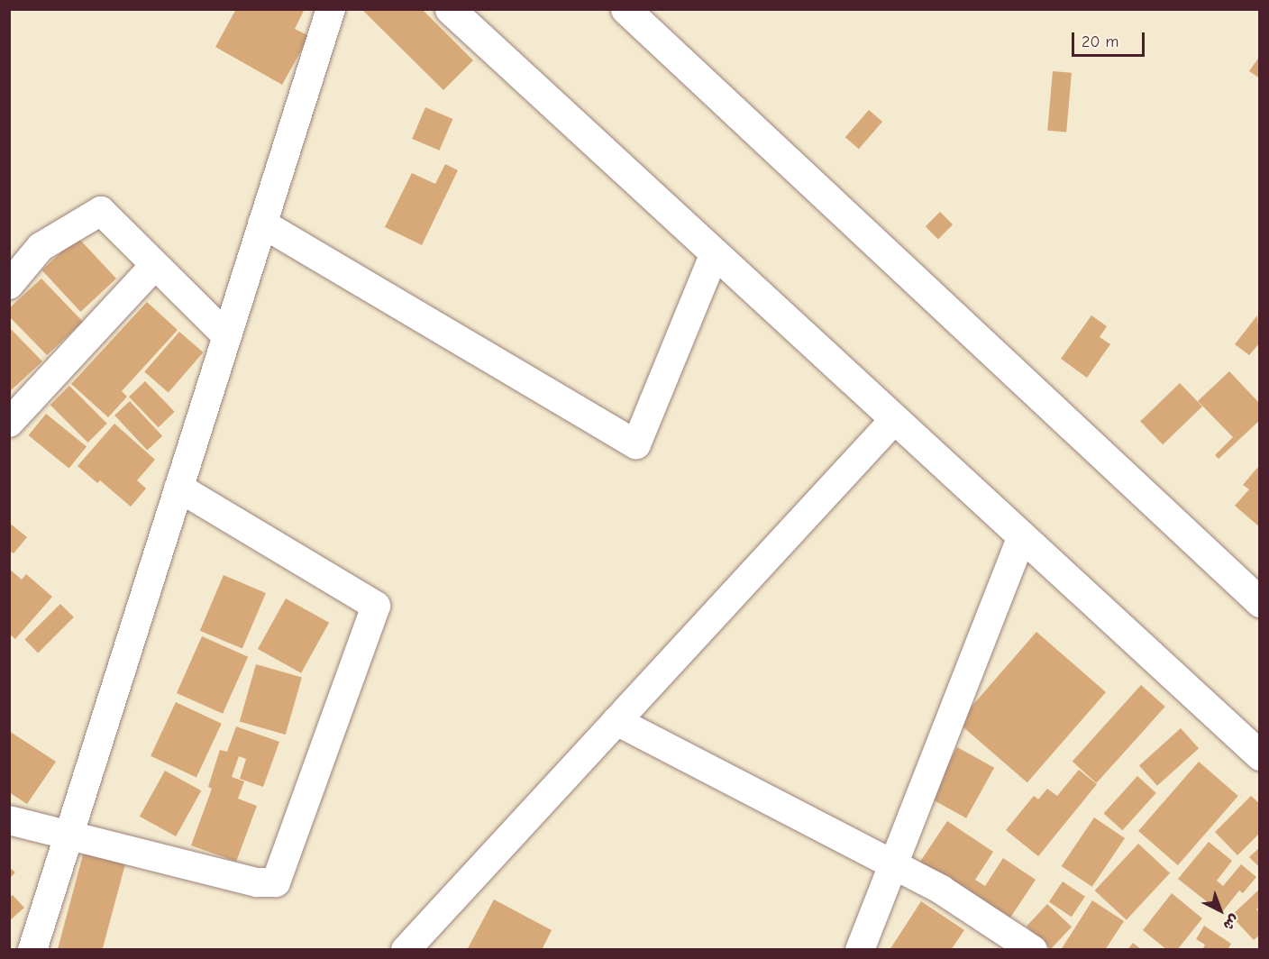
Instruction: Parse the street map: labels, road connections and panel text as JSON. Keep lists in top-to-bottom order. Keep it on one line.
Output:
{"scale_bar":"20 m","north":"bottom right"}
